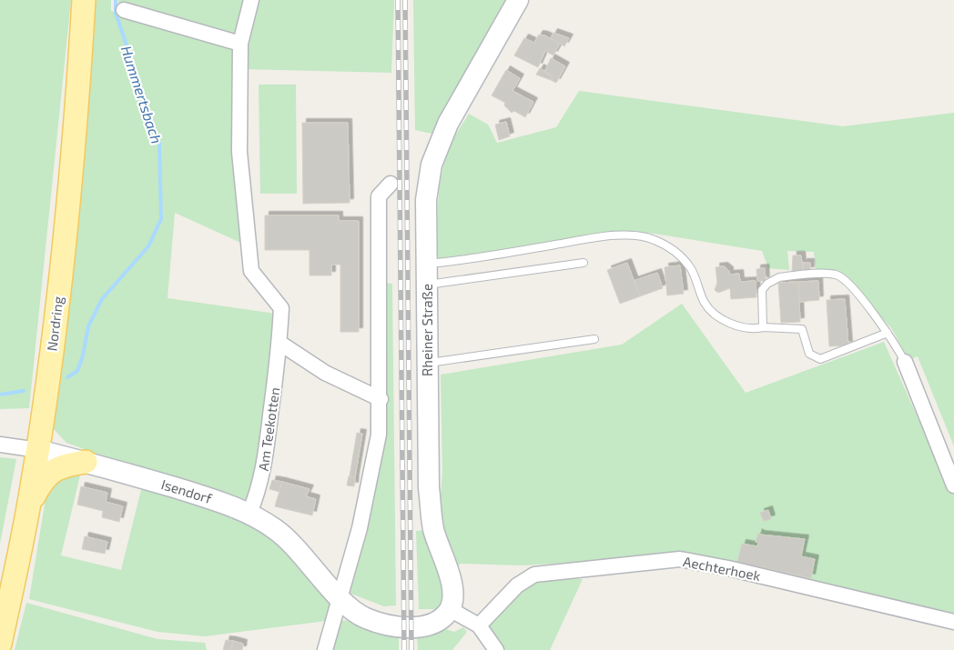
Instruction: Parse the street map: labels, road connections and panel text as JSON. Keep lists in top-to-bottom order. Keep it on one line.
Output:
{"streets":{"main road":["Nordring"],"street":["Rheiner Straße","Am Teekotten","Isendorf","Aechterhoek"]},"crossings":[["Nordring","Isendorf"],["Rheiner Straße","Isendorf"],["Am Teekotten","Isendorf"]],"water":["Hummertsbach"]}
